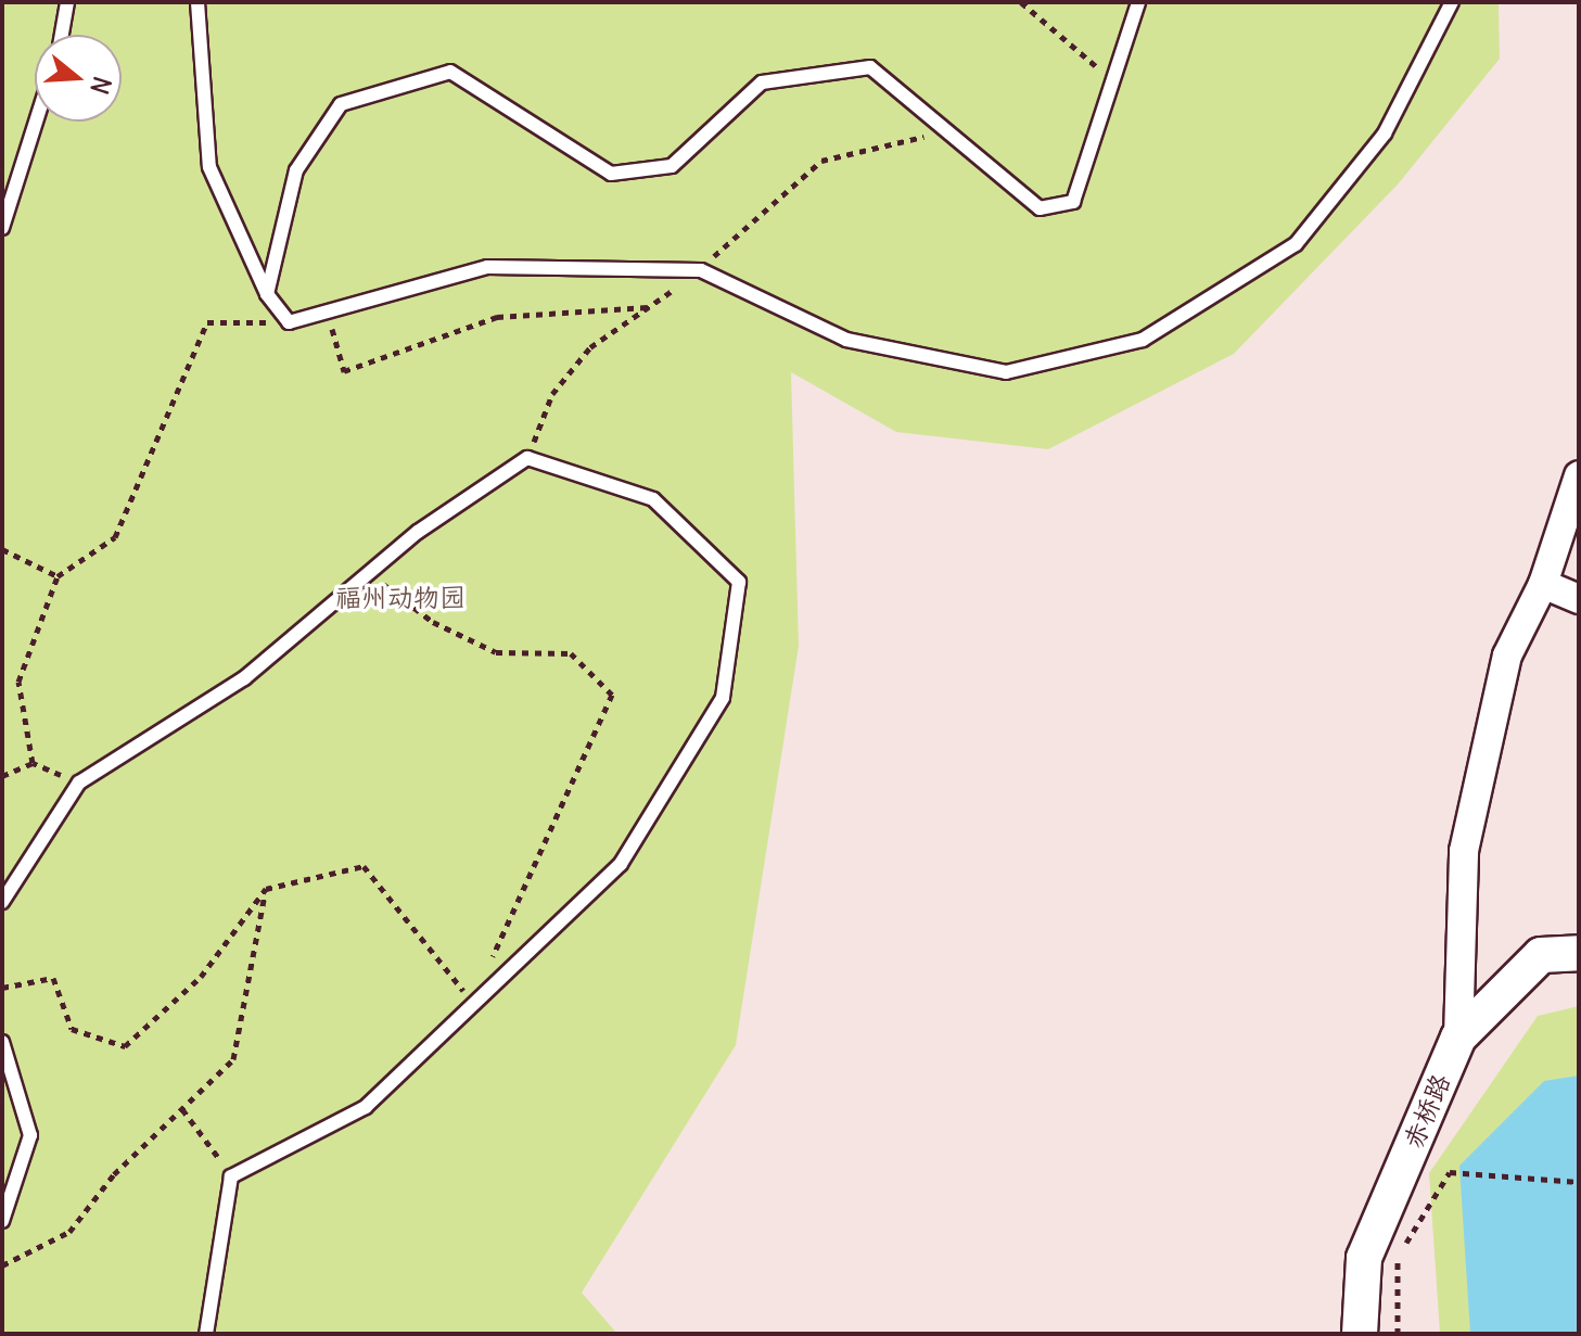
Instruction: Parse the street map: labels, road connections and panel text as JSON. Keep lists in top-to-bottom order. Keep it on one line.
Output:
{"streets":{"street":["赤桥路"]},"parks":["福州动物园"],"north":"right"}
